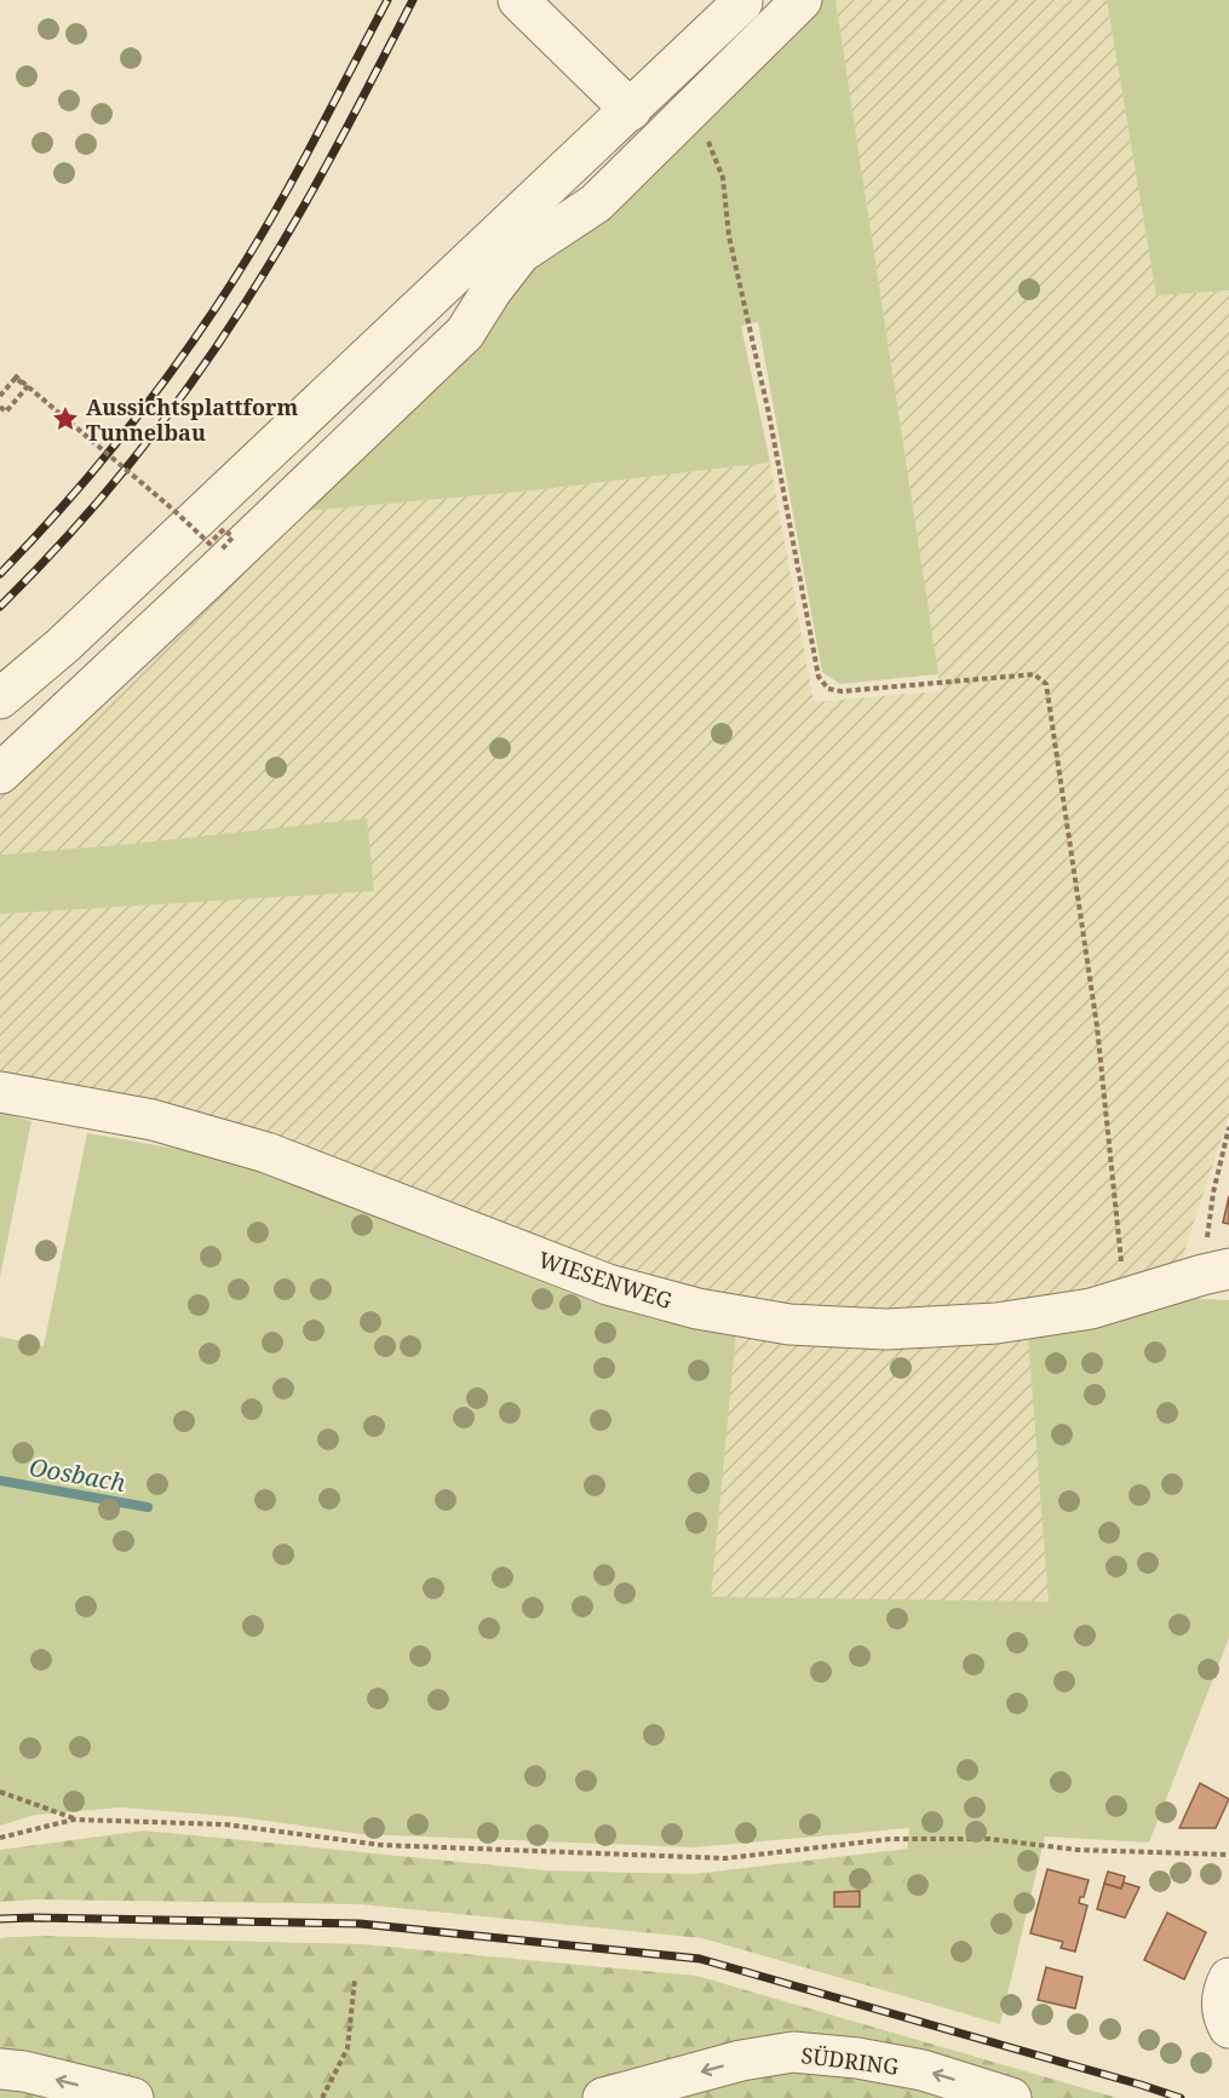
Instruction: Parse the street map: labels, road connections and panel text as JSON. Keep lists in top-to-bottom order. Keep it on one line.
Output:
{"streets":{"street":["WIESENWEG","SÜDRING"]},"one_way":["SÜDRING"],"water":["Oosbach"],"places":{"place":["Aussichtsplattform Tunnelbau"]}}
